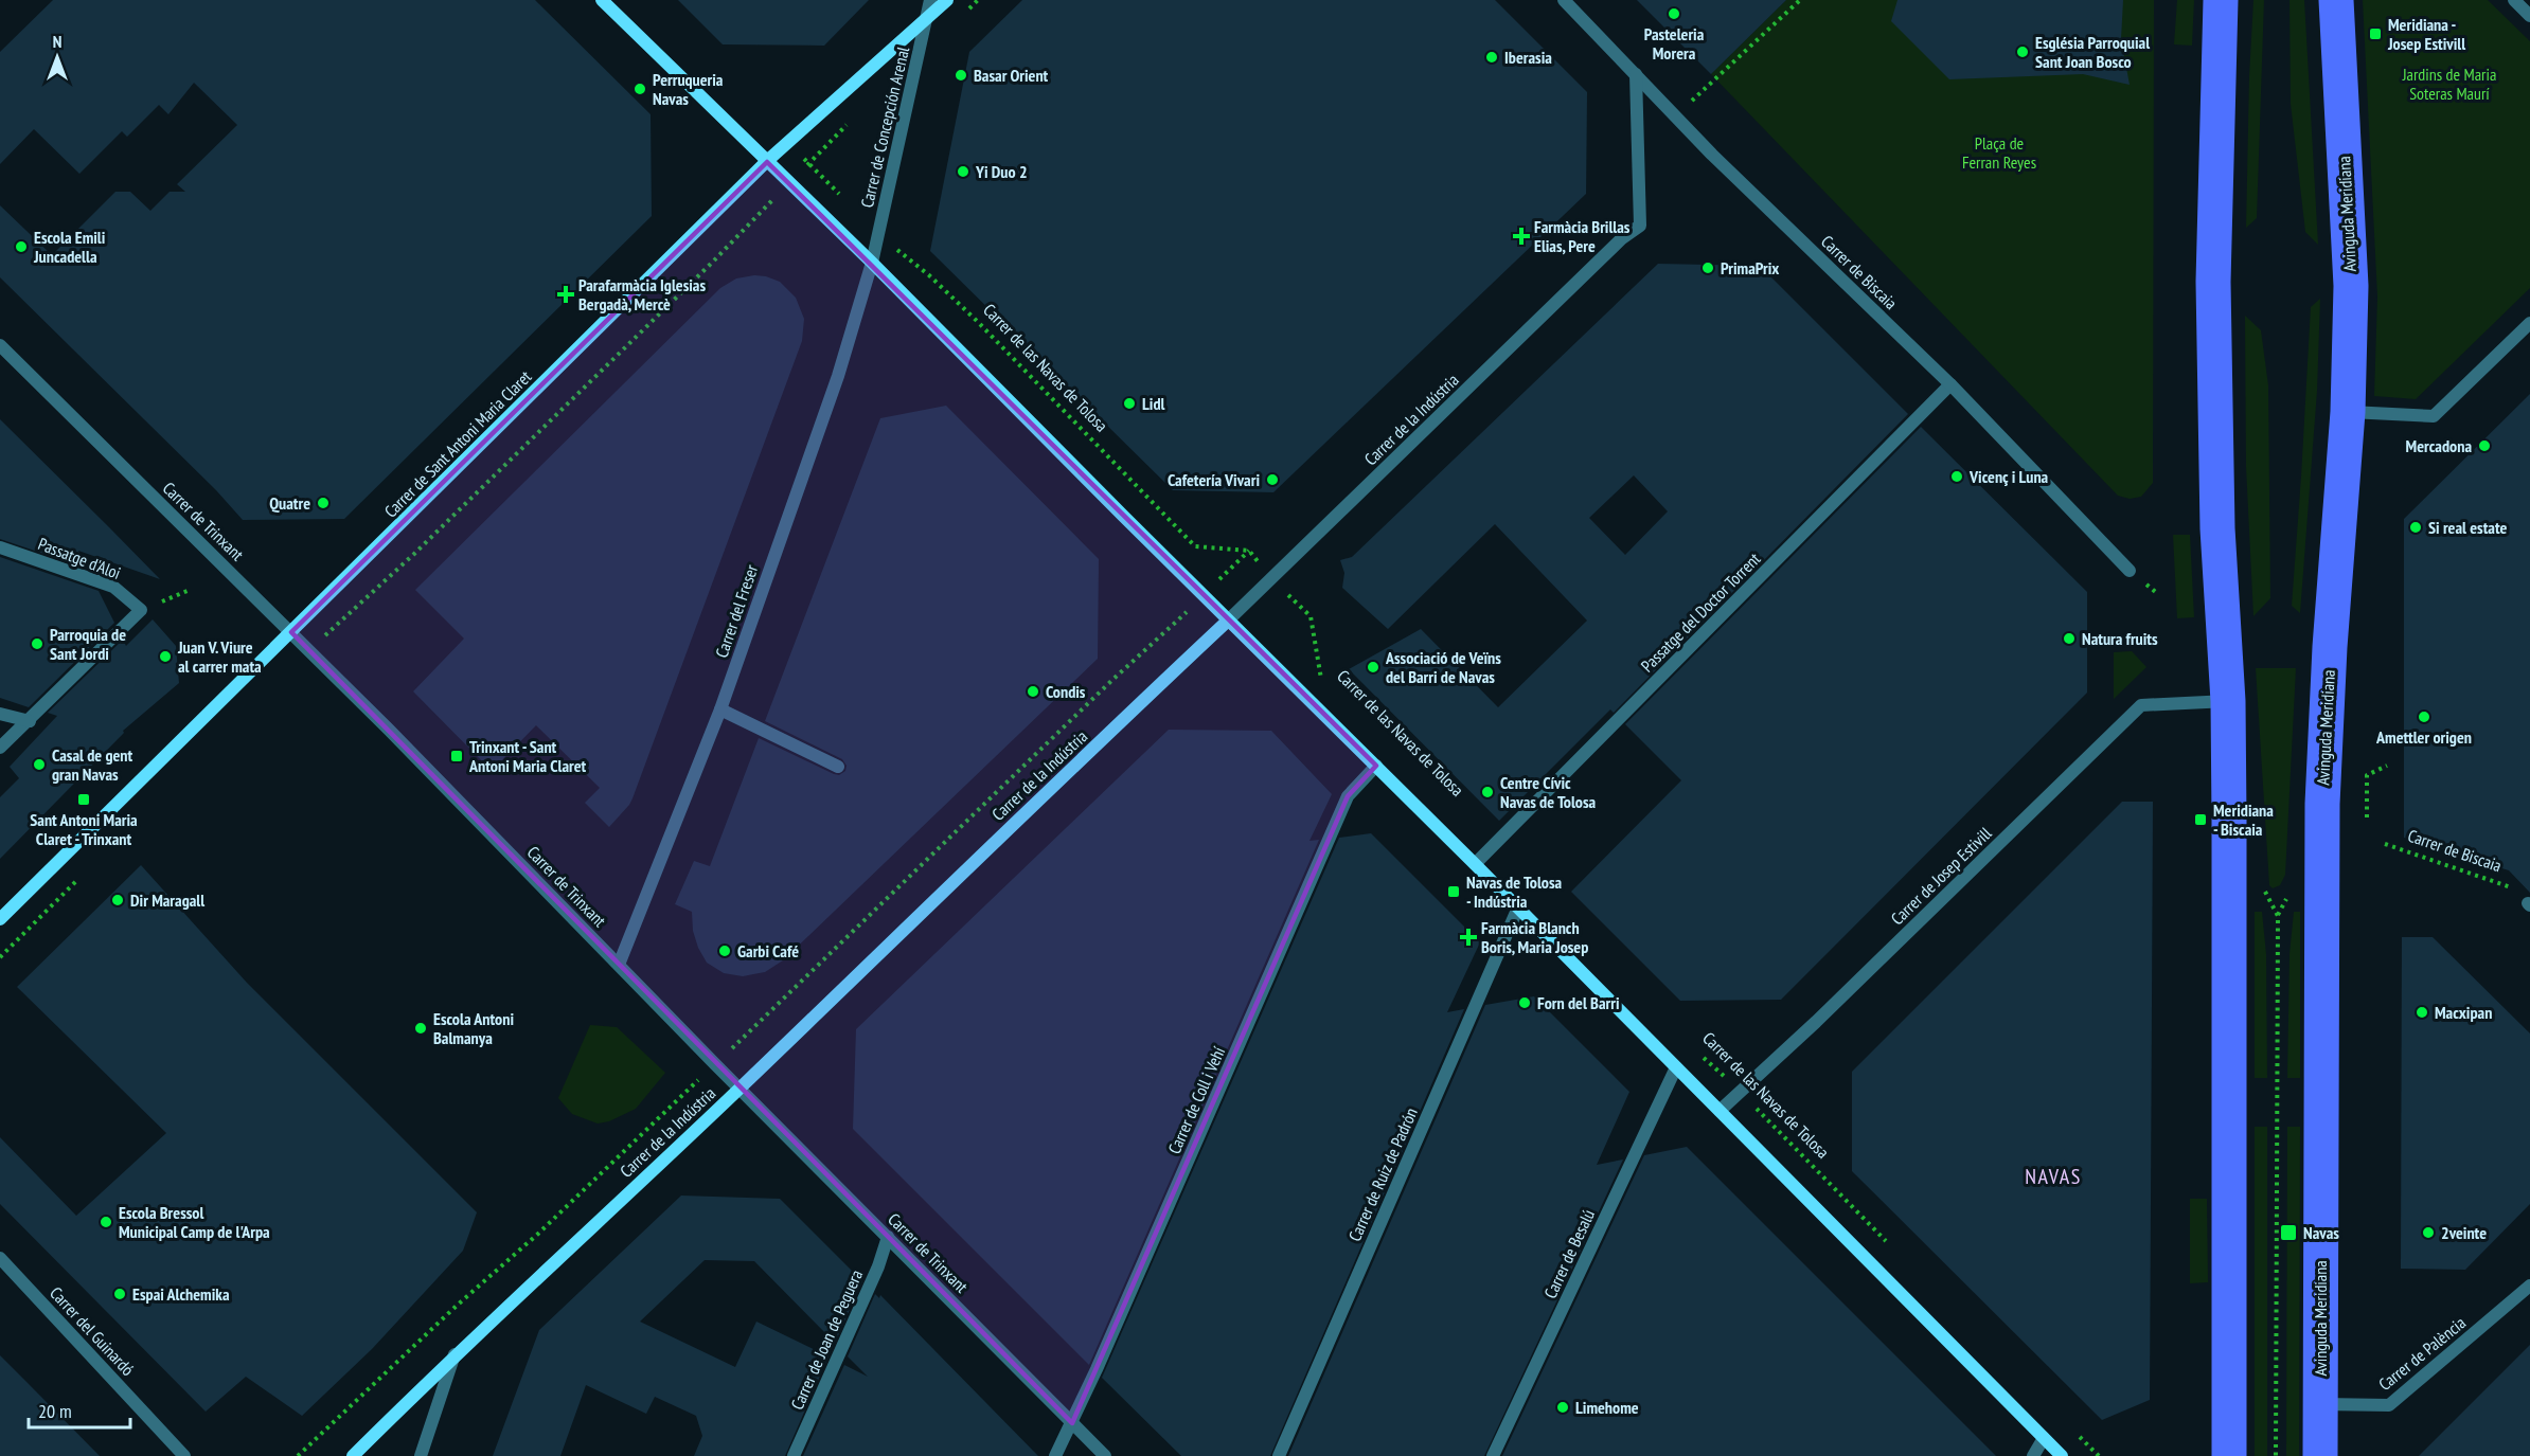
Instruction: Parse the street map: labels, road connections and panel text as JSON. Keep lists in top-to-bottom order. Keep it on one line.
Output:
{"streets":{"main road":["Avinguda Meridiana"],"street":["Carrer de Concepción Arenal","Carrer de Biscaia","Carrer de la Indústria","Carrer de Sant Antoni Maria Claret","Carrer de Trinxant","Passatge d'Aloi","Carrer del Freser","Passatge del Doctor Torrent","Carrer de Josep Estivill","Carrer de Coll i Vehí","Carrer de Ruiz de Padrón","Carrer de Besalú","Carrer del Guinardó","Carrer de Joan de Peguera","Carrer de Palència"],"path":["Carrer de las Navas de Tolosa"]},"crossings":[["Carrer de Concepción Arenal","Carrer de las Navas de Tolosa"],["Carrer de Concepción Arenal","Carrer de Sant Antoni Maria Claret"],["Carrer de Concepción Arenal","Carrer del Freser"],["Avinguda Meridiana","Carrer de Palència"],["Carrer de Biscaia","Carrer de la Indústria"],["Carrer de Biscaia","Passatge del Doctor Torrent"],["Carrer de las Navas de Tolosa","Carrer de la Indústria"],["Carrer de las Navas de Tolosa","Carrer de Sant Antoni Maria Claret"],["Carrer de las Navas de Tolosa","Carrer de Josep Estivill"],["Carrer de la Indústria","Carrer de Trinxant"],["Carrer de Sant Antoni Maria Claret","Carrer de Trinxant"],["Carrer de Trinxant","Carrer del Freser"],["Carrer de Trinxant","Carrer de Coll i Vehí"],["Carrer de Trinxant","Carrer de Joan de Peguera"]],"districts":["NAVAS"],"parks":["Jardins de Maria Soteras Maurí","Plaça de Ferran Reyes"],"places":{"other":["Pasteleria Morera","Església Parroquial Sant Joan Bosco","Iberasia","Basar Orient","Perruqueria Navas","Yi Duo 2","Escola Emili Juncadella","PrimaPrix","Lidl","Mercadona","Vicenç i Luna","Cafetería Vivari","Quatre","Si real estate","Natura fruits","Parroquia de Sant Jordi","Juan V. Viure al carrer mata","Associació de Veïns del Barri de Navas","Condis","Amettler origen","Casal de gent gran Navas","Centre Cívic Navas de Tolosa","Dir Maragall","Garbi Café","Forn del Barri","Macxipan","Escola Antoni Balmanya","Escola Bressol Municipal Camp de l'Arpa","2veinte","Espai Alchemika","Limehome"],"transit":["Meridiana - Josep Estivill","Trinxant - Sant Antoni Maria Claret","Sant Antoni Maria Claret - Trinxant","Meridiana - Biscaia","Navas de Tolosa - Indústria","Navas"],"health":["Farmàcia Brillas Elias, Pere","Parafarmàcia Iglesias Bergadà, Mercè","Farmàcia Blanch Boris, Maria Josep"]},"scale_bar":"20 m","north":"top"}
